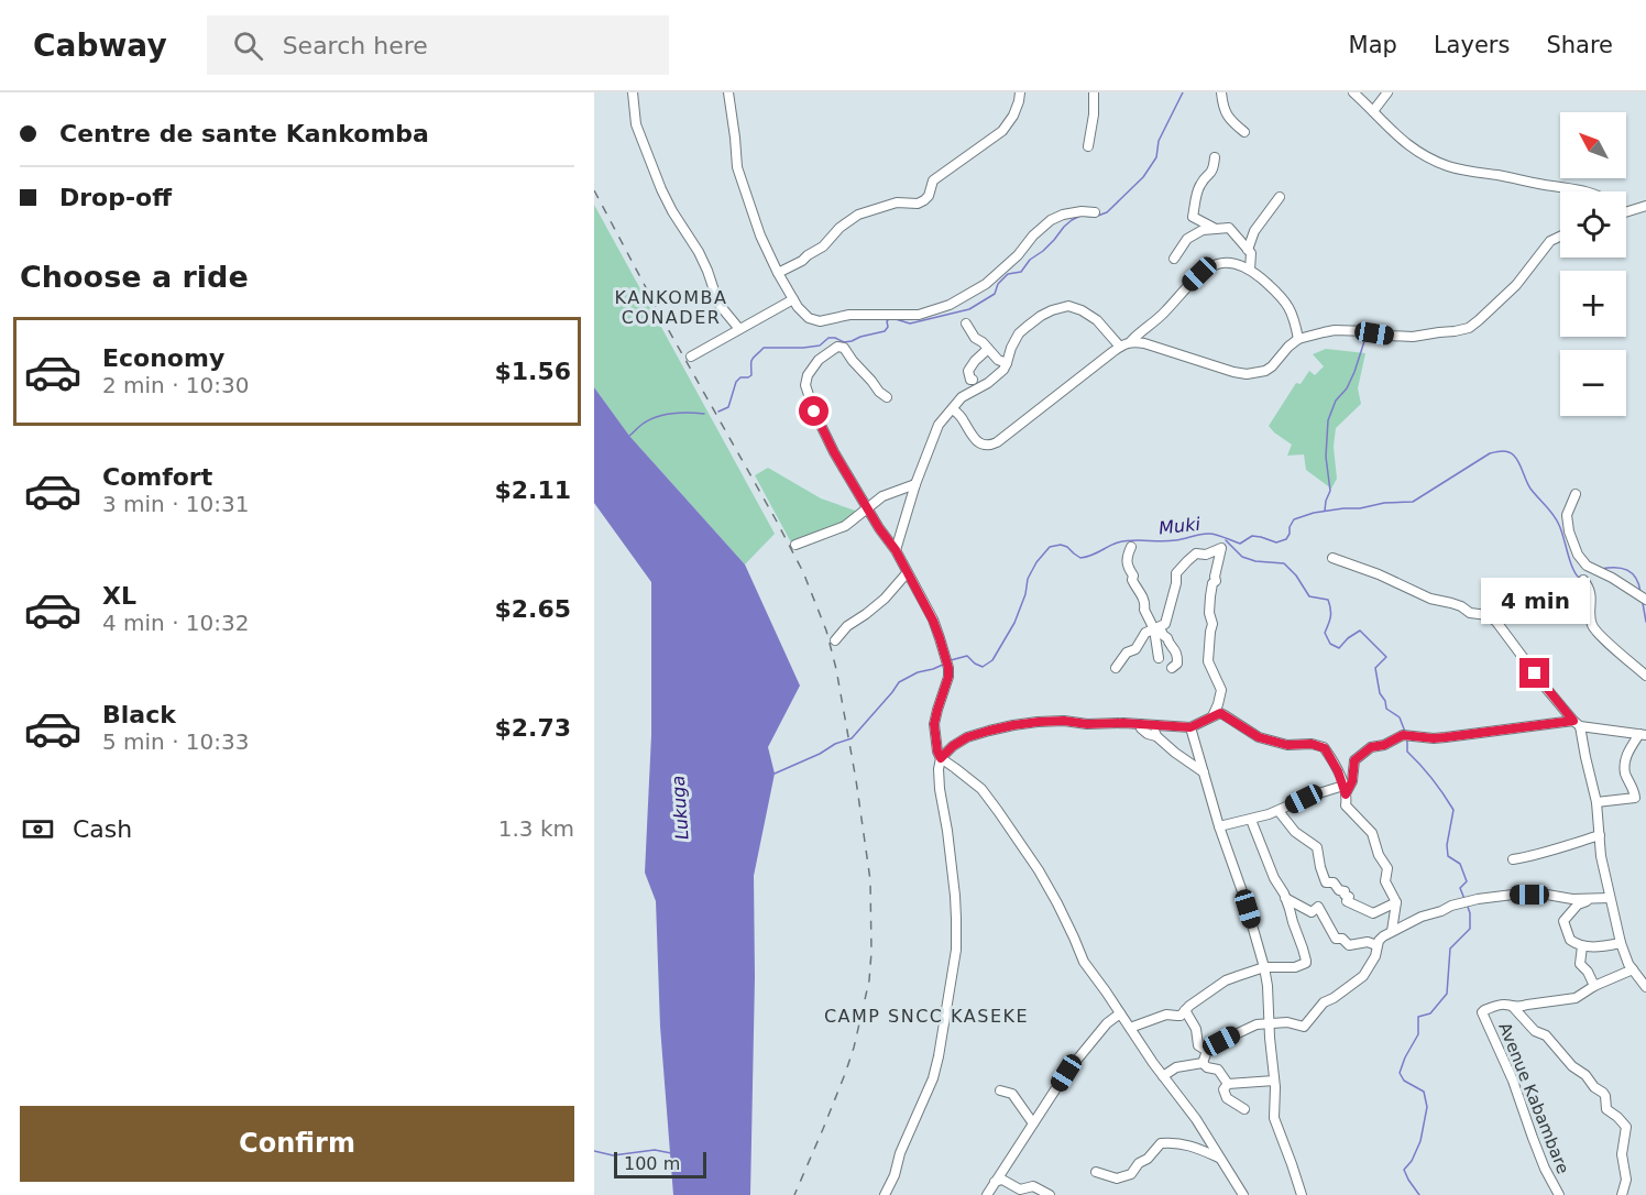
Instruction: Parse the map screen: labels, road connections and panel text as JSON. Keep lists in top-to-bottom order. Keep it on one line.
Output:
{"streets":{"street":["Avenue Kabambare"]},"districts":["KANKOMBA CONADER","CAMP SNCC KASEKE"],"water":["Muki","Lukuga"],"scale_bar":"100 m","north":"top left","page":{"header":"Cabway","search":"Search here","nav":["Map","Layers","Share"],"banner":["Centre de sante Kankomba","Drop-off"],"map_buttons":["+","−"],"heading":"Choose a ride","list":[{"name":"Economy","note":"2 min · 10:30","value":"$1.56"},{"name":"Comfort","note":"3 min · 10:31","value":"$2.11"},{"name":"XL","note":"4 min · 10:32","value":"$2.65"},{"name":"Black","note":"5 min · 10:33","value":"$2.73"}],"bubble":"4 min","pay":["Cash","1.3 km"],"buttons":"Confirm","scale":"100 m"}}
